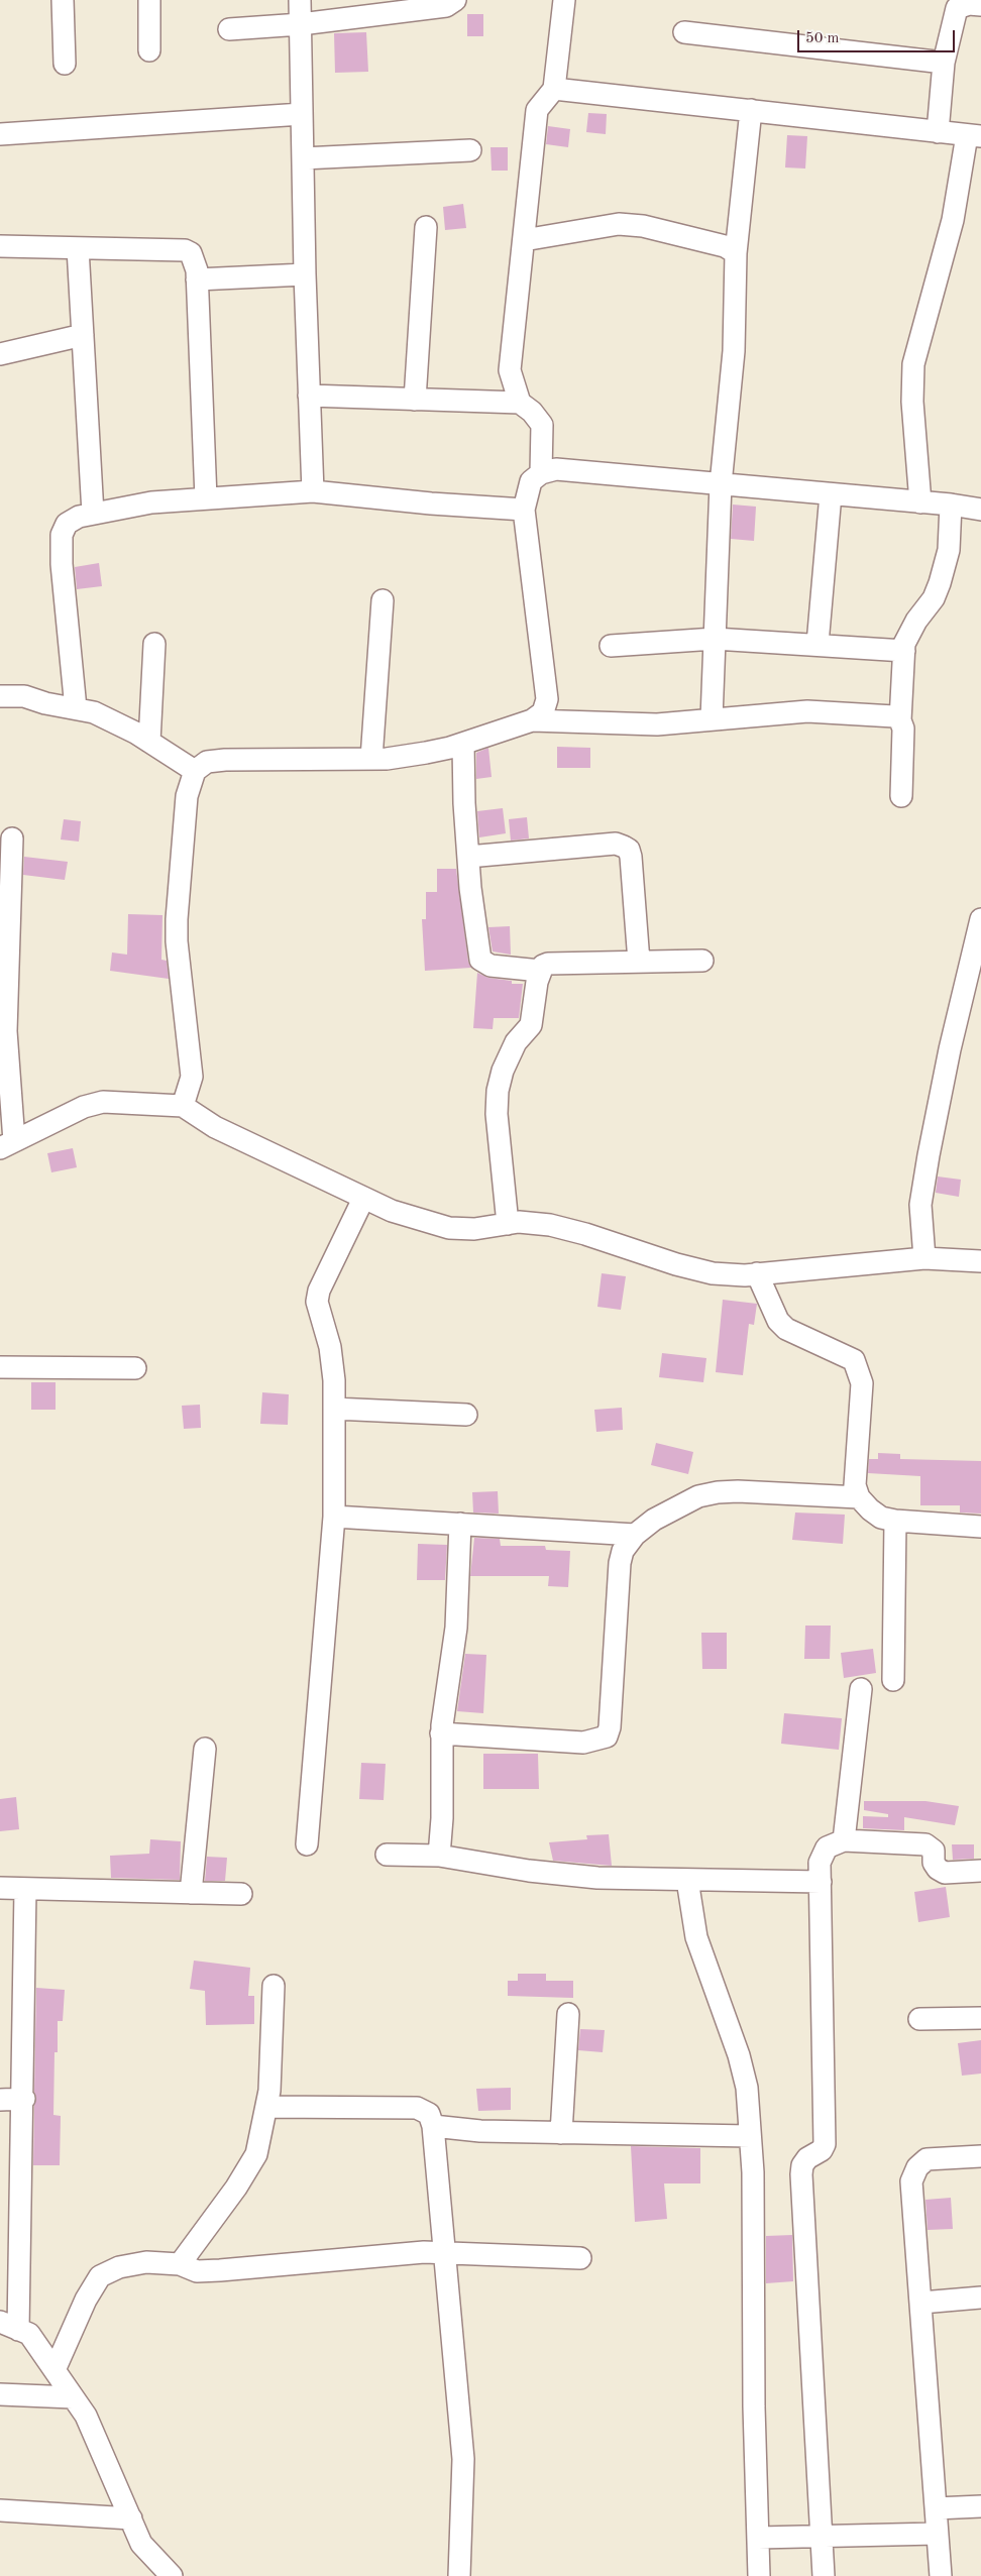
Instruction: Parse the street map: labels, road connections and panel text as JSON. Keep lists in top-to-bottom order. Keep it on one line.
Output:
{"scale_bar":"50 m"}
